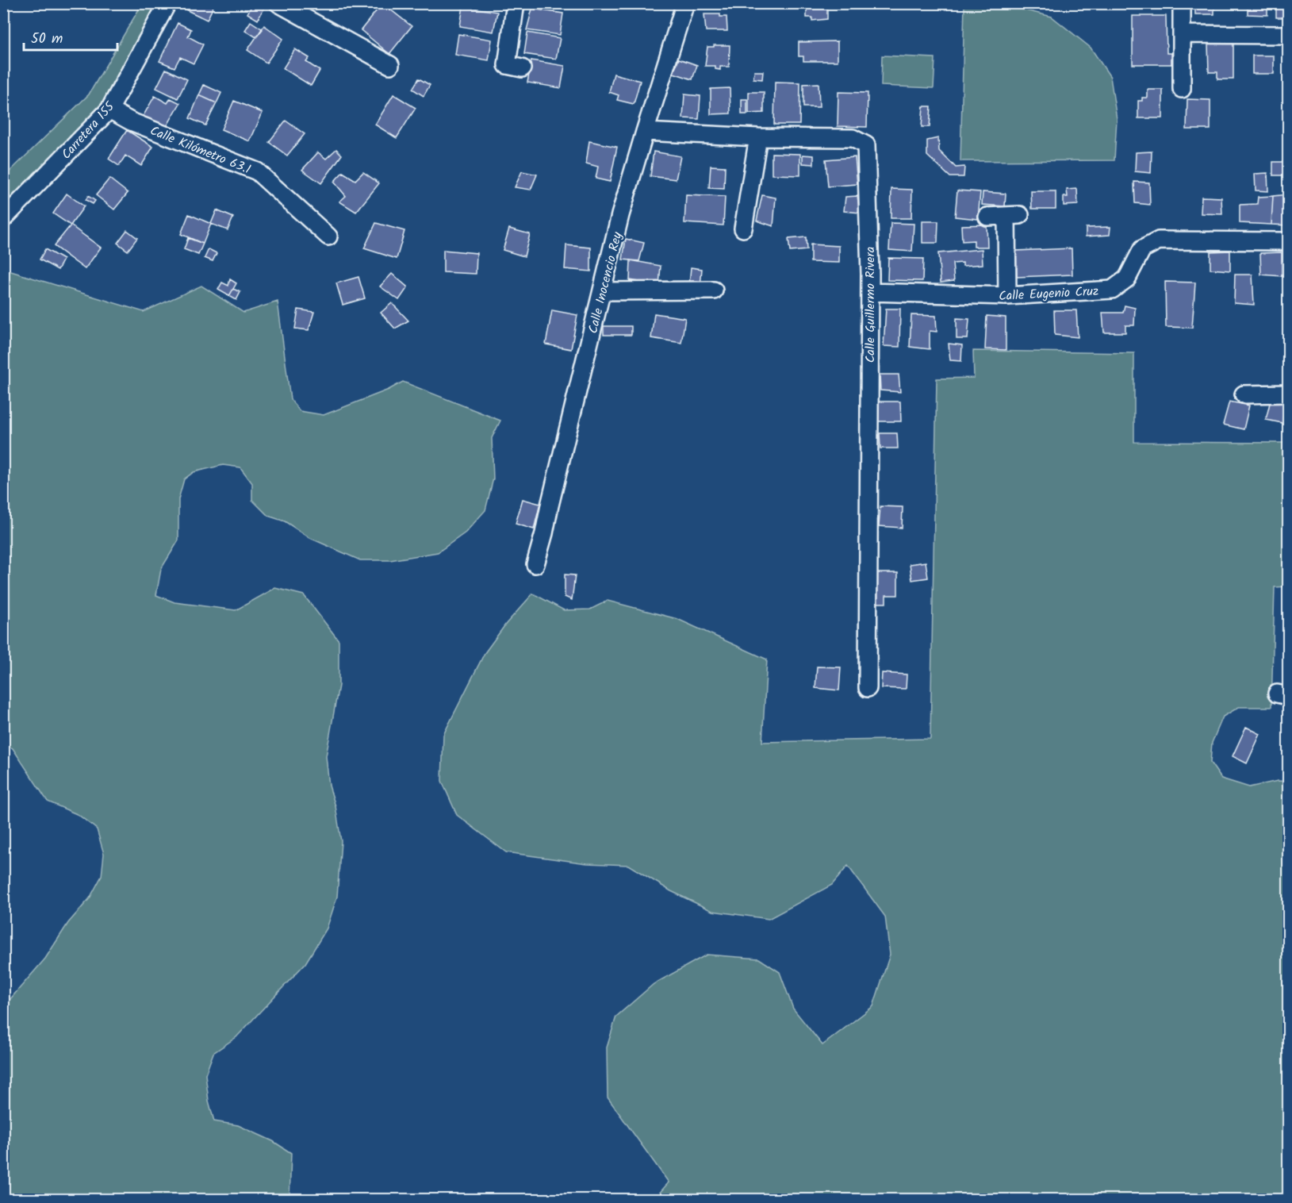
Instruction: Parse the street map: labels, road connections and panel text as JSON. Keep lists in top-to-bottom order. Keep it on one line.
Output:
{"streets":{"street":["Carretera 155","Calle Kilómetro 63.1","Calle Inocencio Rey","Calle Eugenio Cruz","Calle Guillermo Rivera"]},"crossings":[["Carretera 155","Calle Kilómetro 63.1"],["Calle Inocencio Rey","Calle Guillermo Rivera"],["Calle Eugenio Cruz","Calle Guillermo Rivera"]],"scale_bar":"50 m"}
